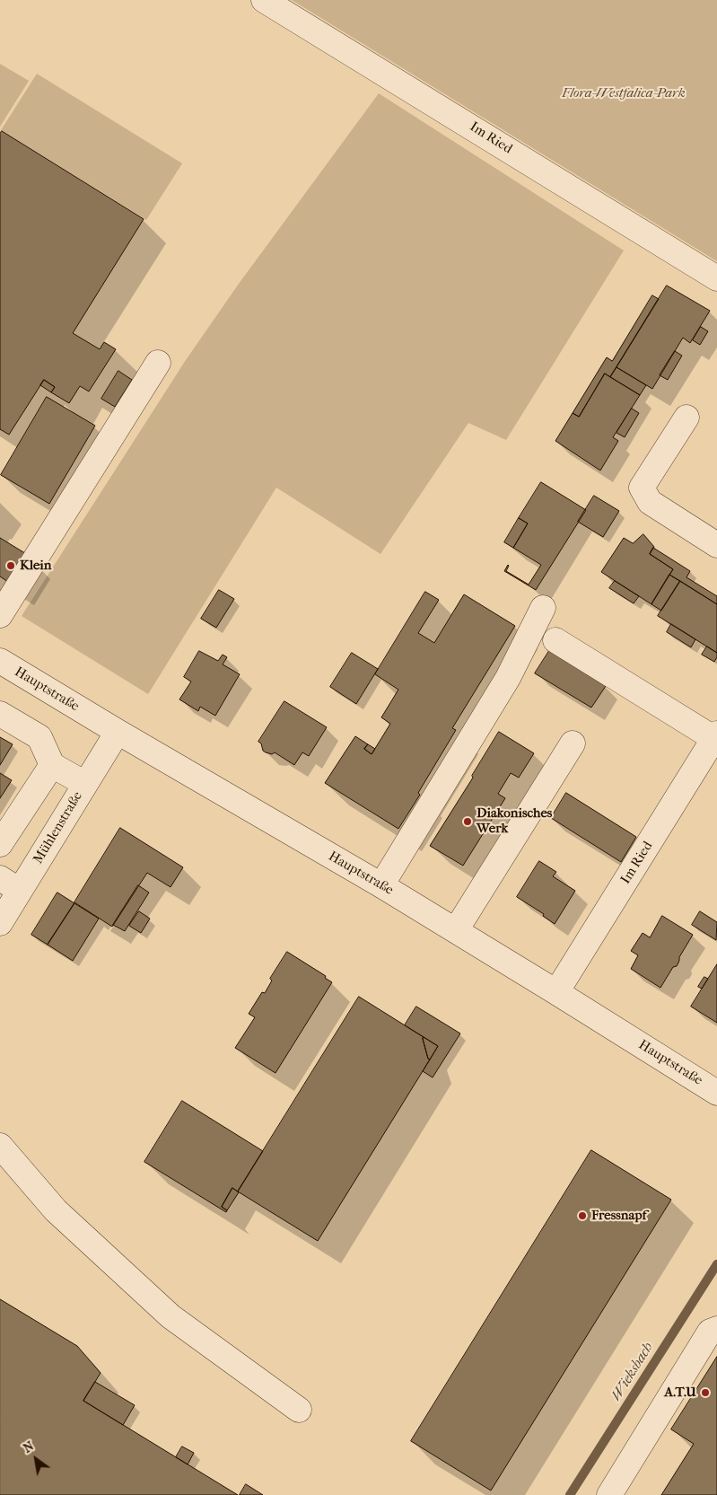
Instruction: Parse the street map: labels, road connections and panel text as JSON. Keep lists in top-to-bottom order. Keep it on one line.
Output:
{"streets":{"street":["Im Ried","Hauptstraße","Mühlenstraße"]},"crossings":[["Im Ried","Hauptstraße"],["Hauptstraße","Mühlenstraße"]],"water":["Wieksbach"],"parks":["Flora-Westfalica-Park"],"places":["Klein","Diakonisches Werk","Fressnapf","A.T.U"],"north":"top left"}
